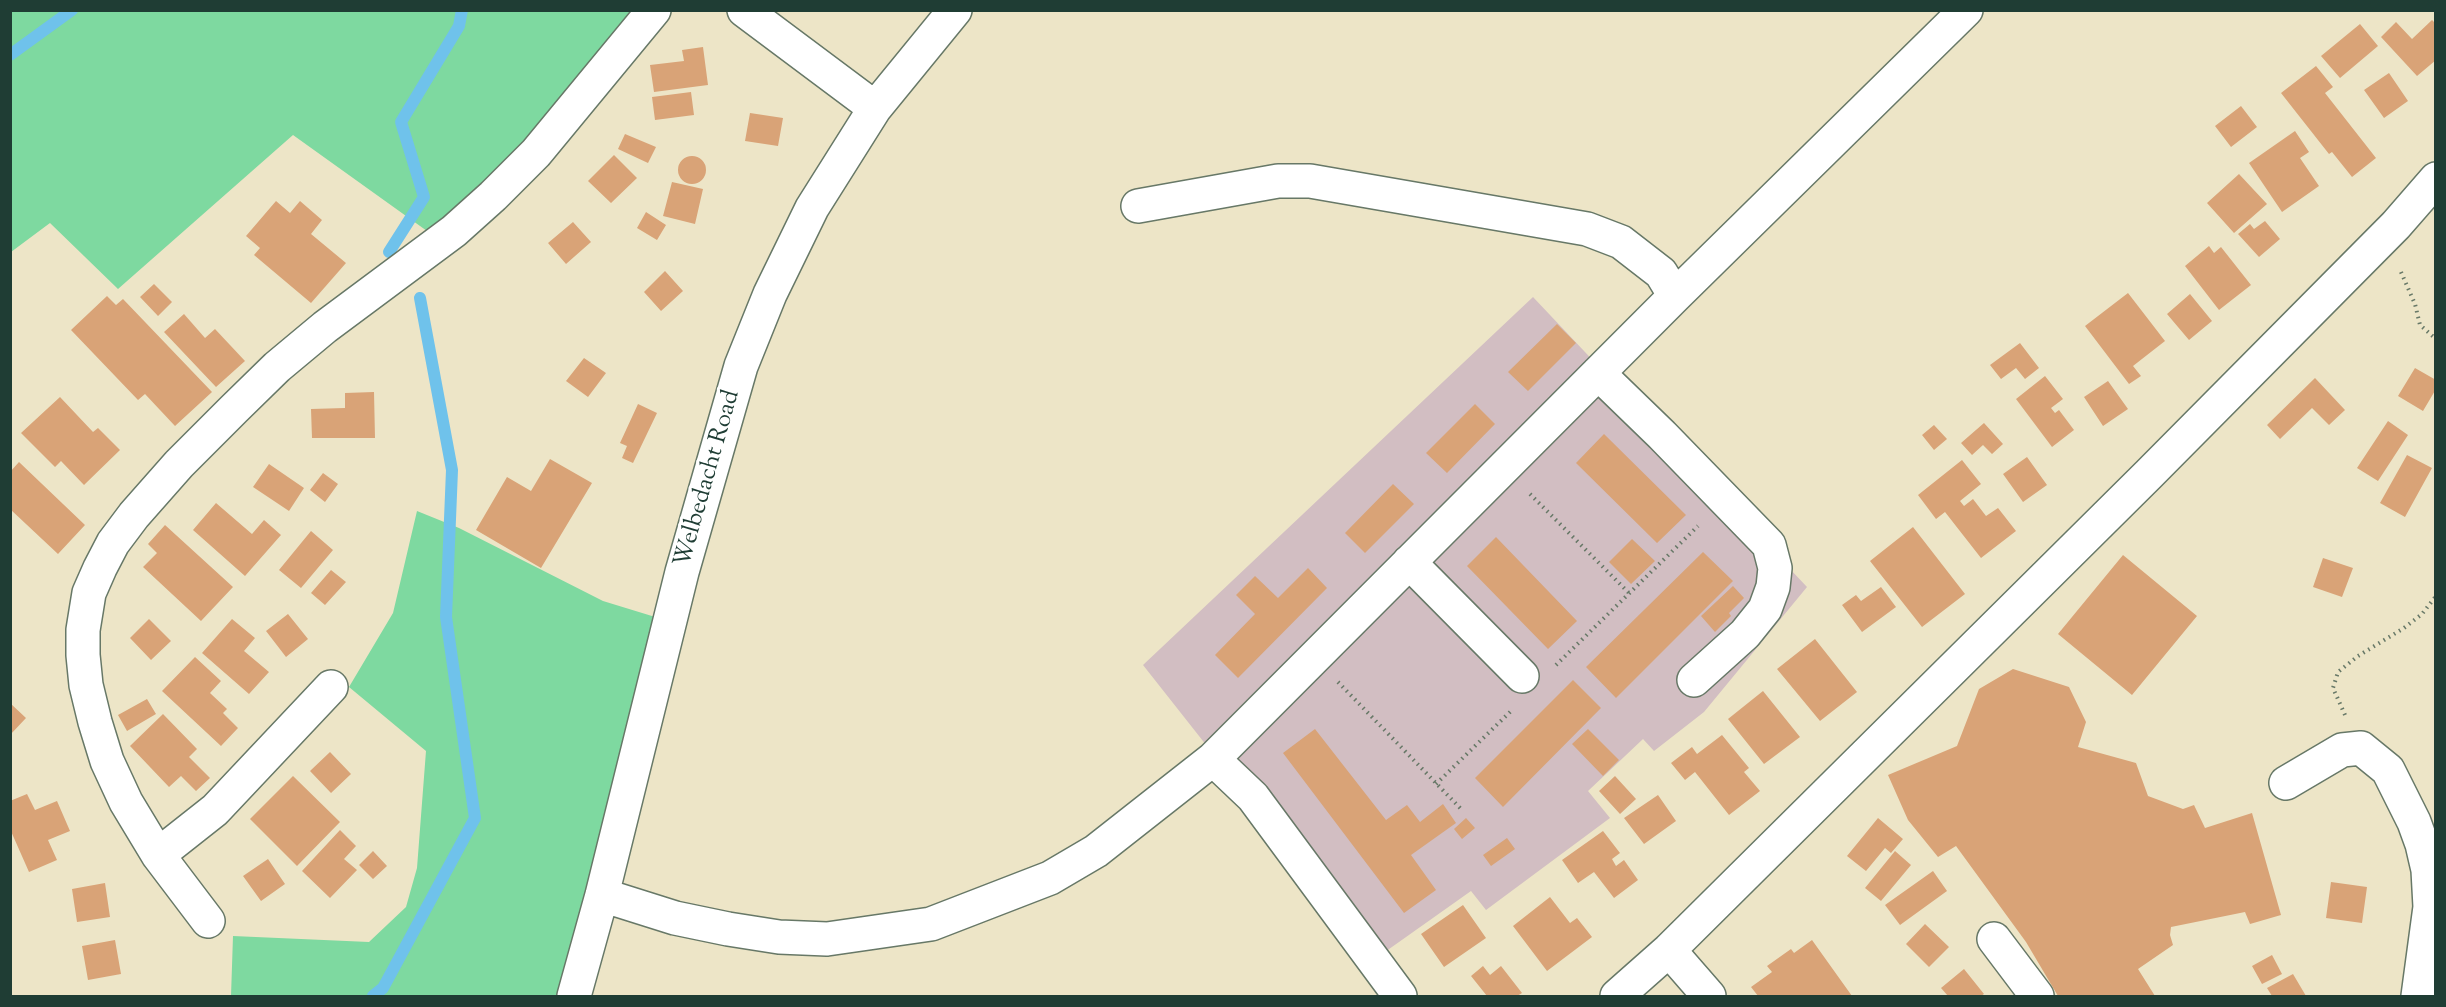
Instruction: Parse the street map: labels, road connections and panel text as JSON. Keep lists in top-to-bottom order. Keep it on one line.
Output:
{"streets":{"street":["Welbedacht Road"]}}
